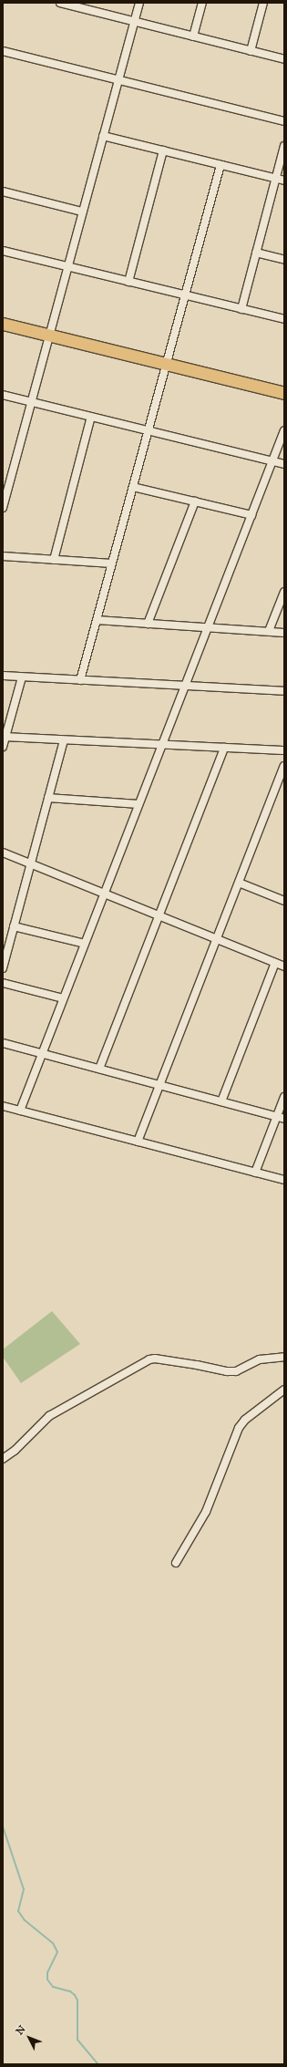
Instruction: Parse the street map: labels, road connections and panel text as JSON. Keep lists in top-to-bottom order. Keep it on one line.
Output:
{"north":"top left"}
